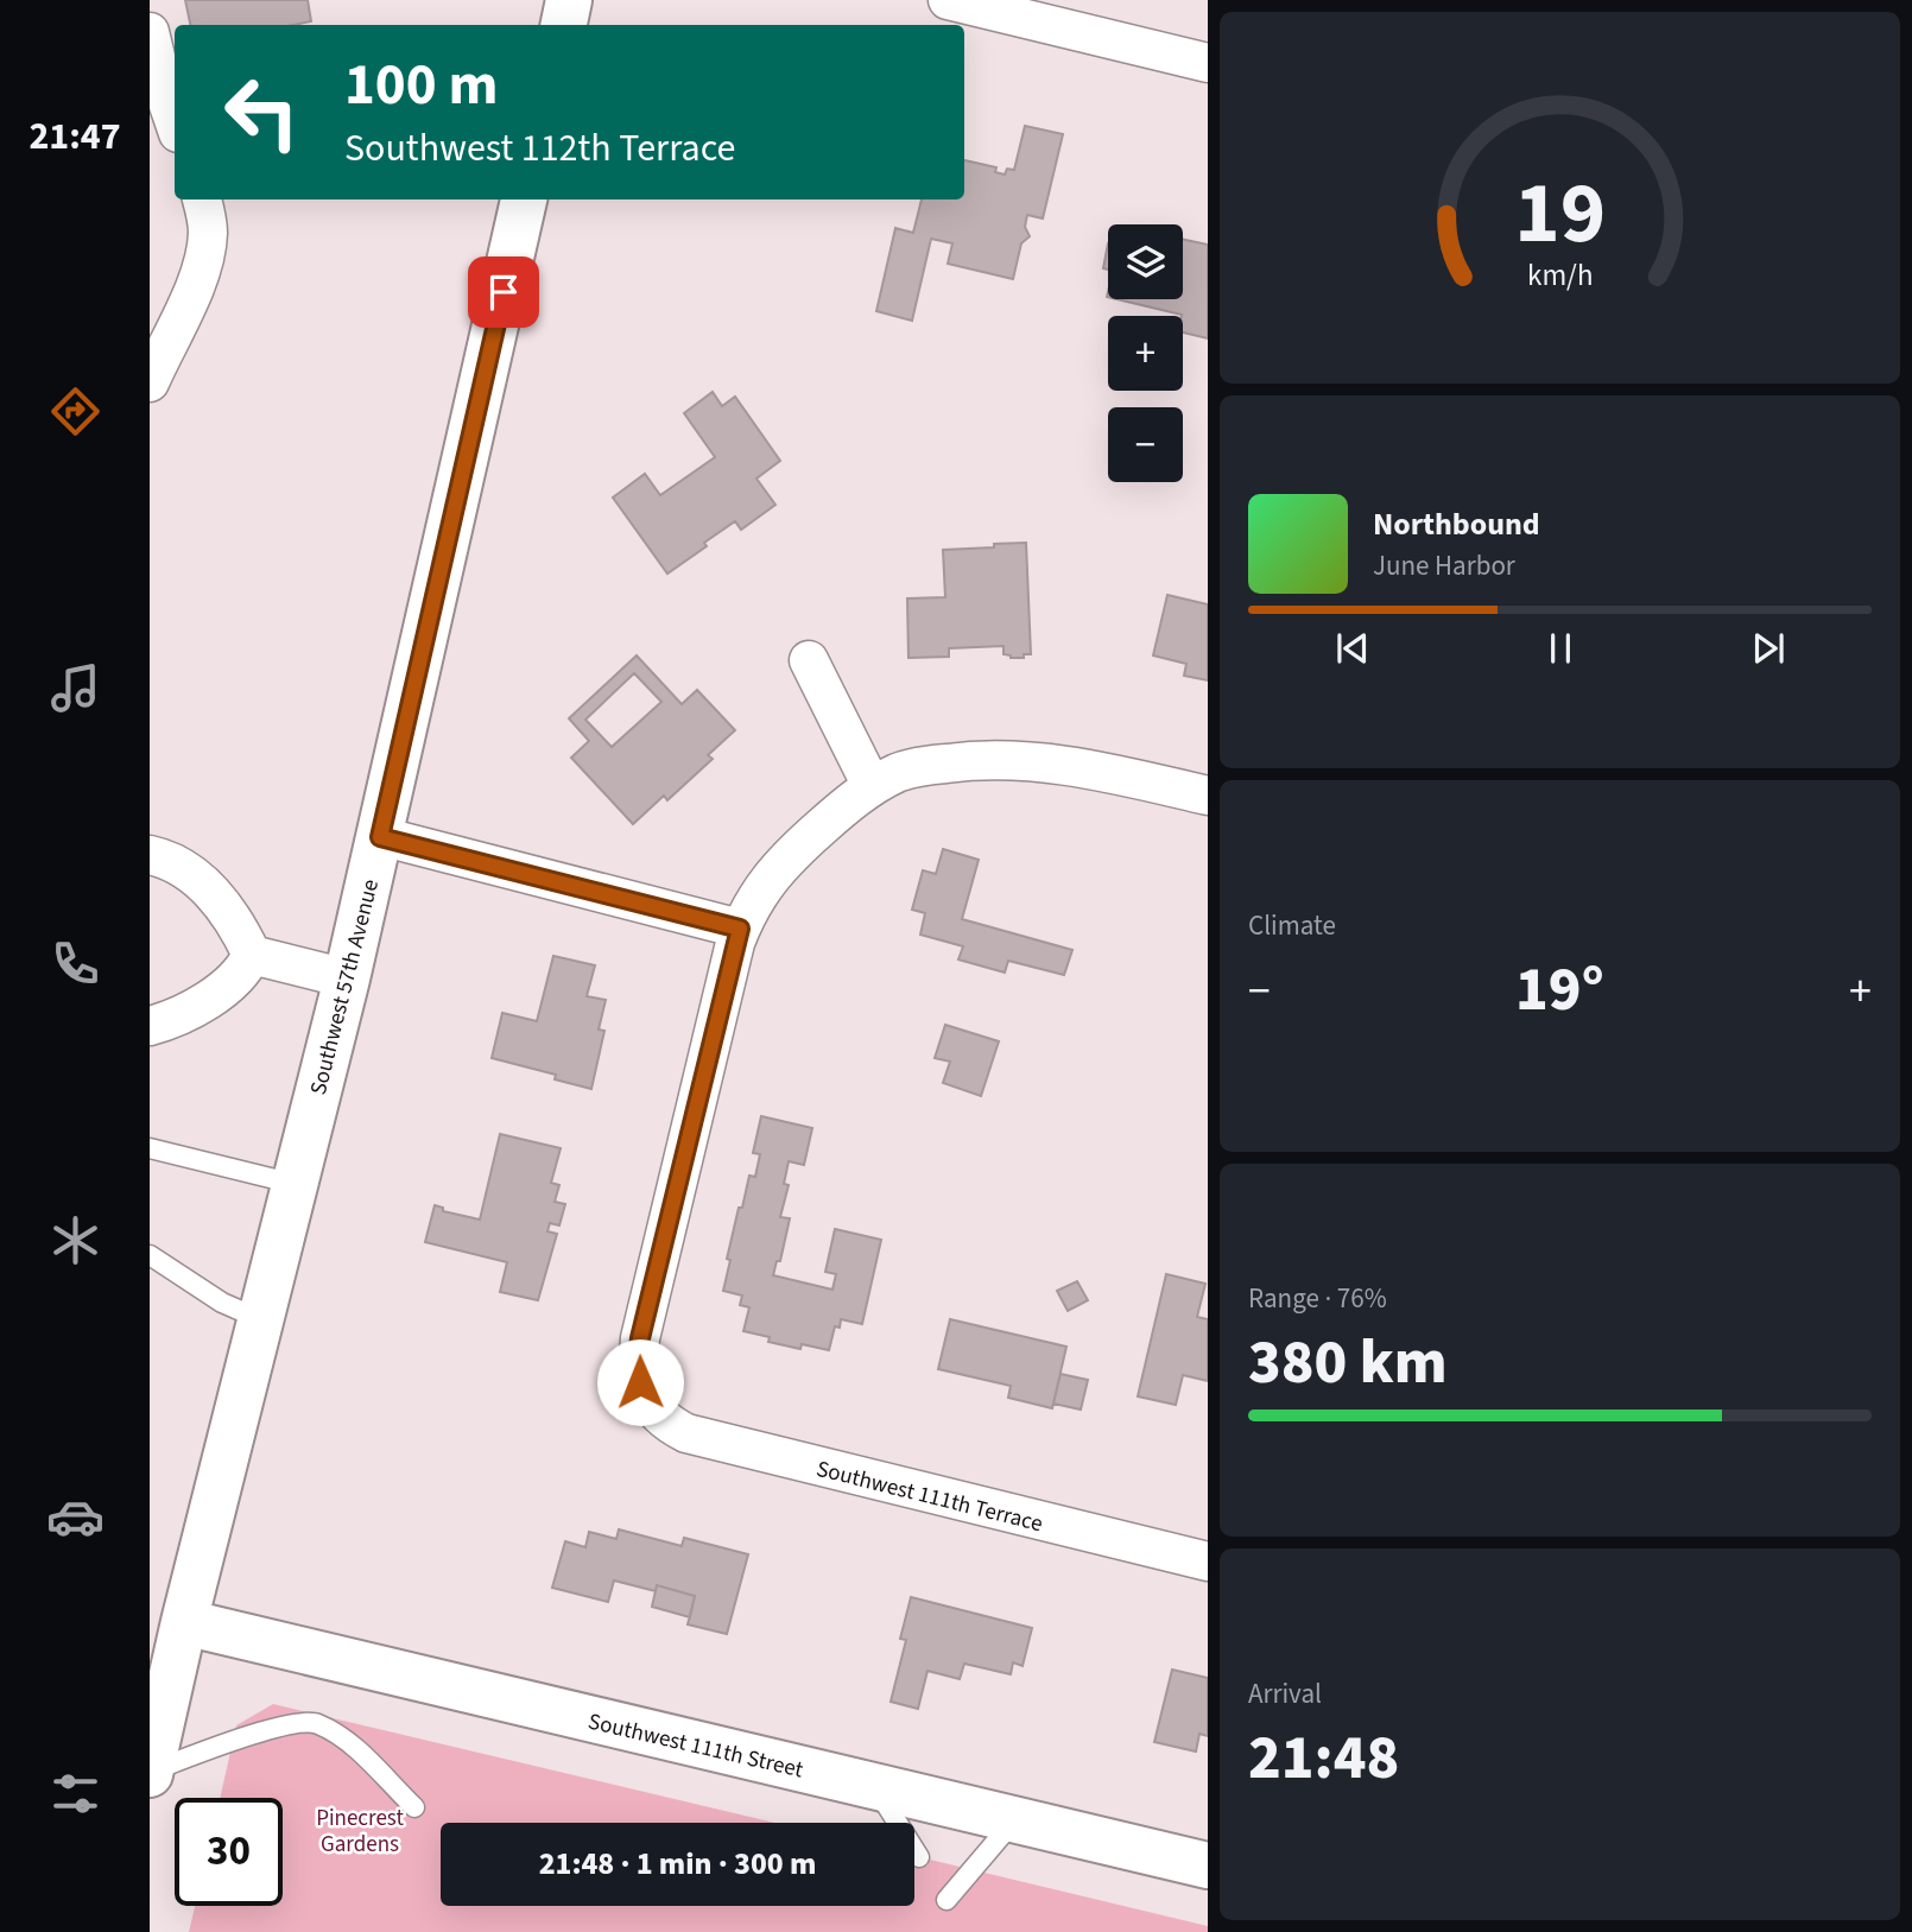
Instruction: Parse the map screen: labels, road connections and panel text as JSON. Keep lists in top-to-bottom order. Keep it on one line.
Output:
{"streets":{"main road":["Southwest 57th Avenue","Southwest 111th Street"],"street":["Southwest 111th Terrace"]},"crossings":[["Southwest 57th Avenue","Southwest 111th Street"]],"parks":["Pinecrest Gardens"],"page":{"tabs":"21:47","turn":["100 m","Southwest 112th Terrace"],"map_buttons":["+","−"],"song":["Northbound","June Harbor"],"tile":["Climate",["Range · 76%","380 km"],["Arrival","21:48"]],"heat":["−","19°","+"],"limit":"30","trip":"21:48 · 1 min · 300 m","gauge":["19","km/h"]}}
